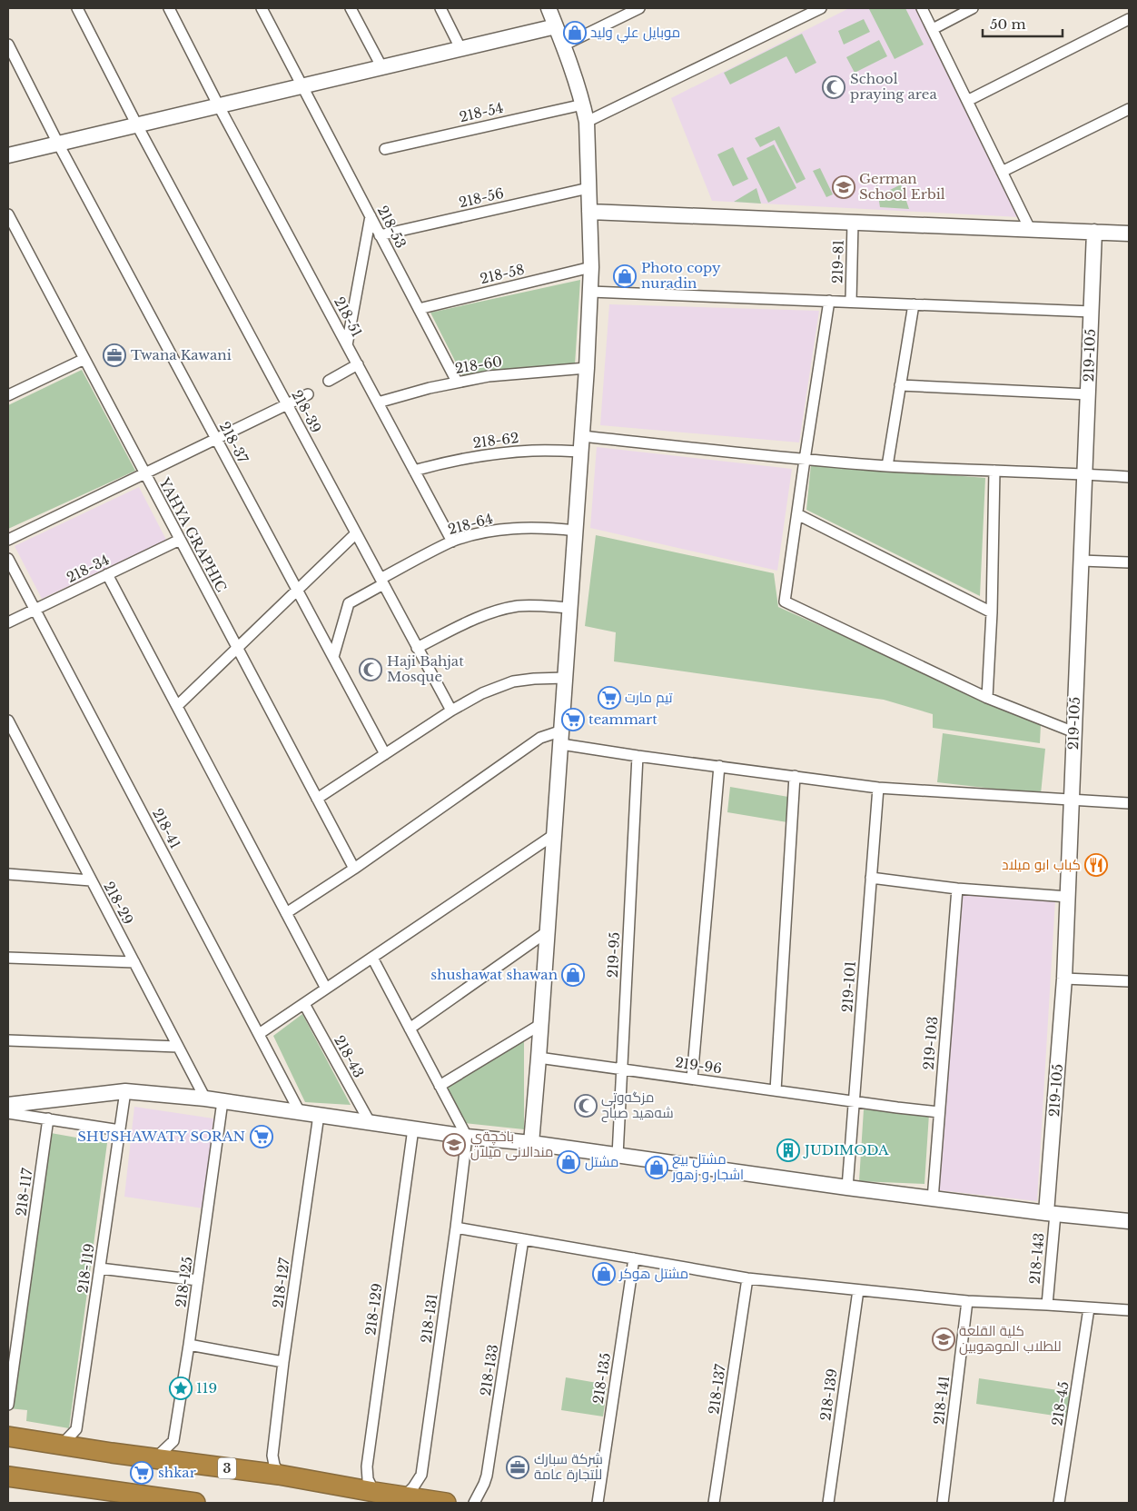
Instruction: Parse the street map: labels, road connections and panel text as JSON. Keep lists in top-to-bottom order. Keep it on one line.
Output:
{"streets":{"highway":["3"],"street":["218-54","218-56","218-53","219-81","218-58","218-51","219-105","218-60","218-39","218-62","218-37","218-64","YAHYA GRAPHIC","218-34","218-41","218-29","219-95","219-101","219-103","218-43","219-96","218-117","218-143","218-119","218-125","218-127","218-129","218-131","218-133","218-135","218-137","218-139","218-141","218-45"]},"crossings":[["218-56","218-53"],["218-53","218-58"],["218-53","218-60"],["218-51","218-60"],["218-51","218-62"],["218-51","218-64"],["219-105","218-143"],["218-39","218-64"],["218-37","218-64"],["YAHYA GRAPHIC","218-34"],["218-34","218-41"],["219-95","219-96"],["219-101","219-96"],["219-103","219-96"],["218-119","3"],["218-125","3"],["218-127","3"],["218-129","3"],["218-131","3"]],"places":{"shop":["موبايل علي وليد","Photo copy nuradin","shushawat shawan","مشتل","مشتل بيع اشجار و زهور","مشتل هوكر"],"mosque":["School praying area","Haji Bahjat Mosque","مزگه‌وتی شه‌هید صباح"],"school or university":["German School Erbil","باخچةي مندالانى ميلان","کلیة القلعة للطلاب الموهوبین"],"office":["Twana Kawani","شركة سبارك للتجارة عامة"],"supermarket":["تيم مارت","teammart","SHUSHAWATY SORAN","shkar"],"restaurant":["کباب ابو میلاد"],"building":["JUDIMODA"],"place":["119"]},"scale_bar":"50 m"}
